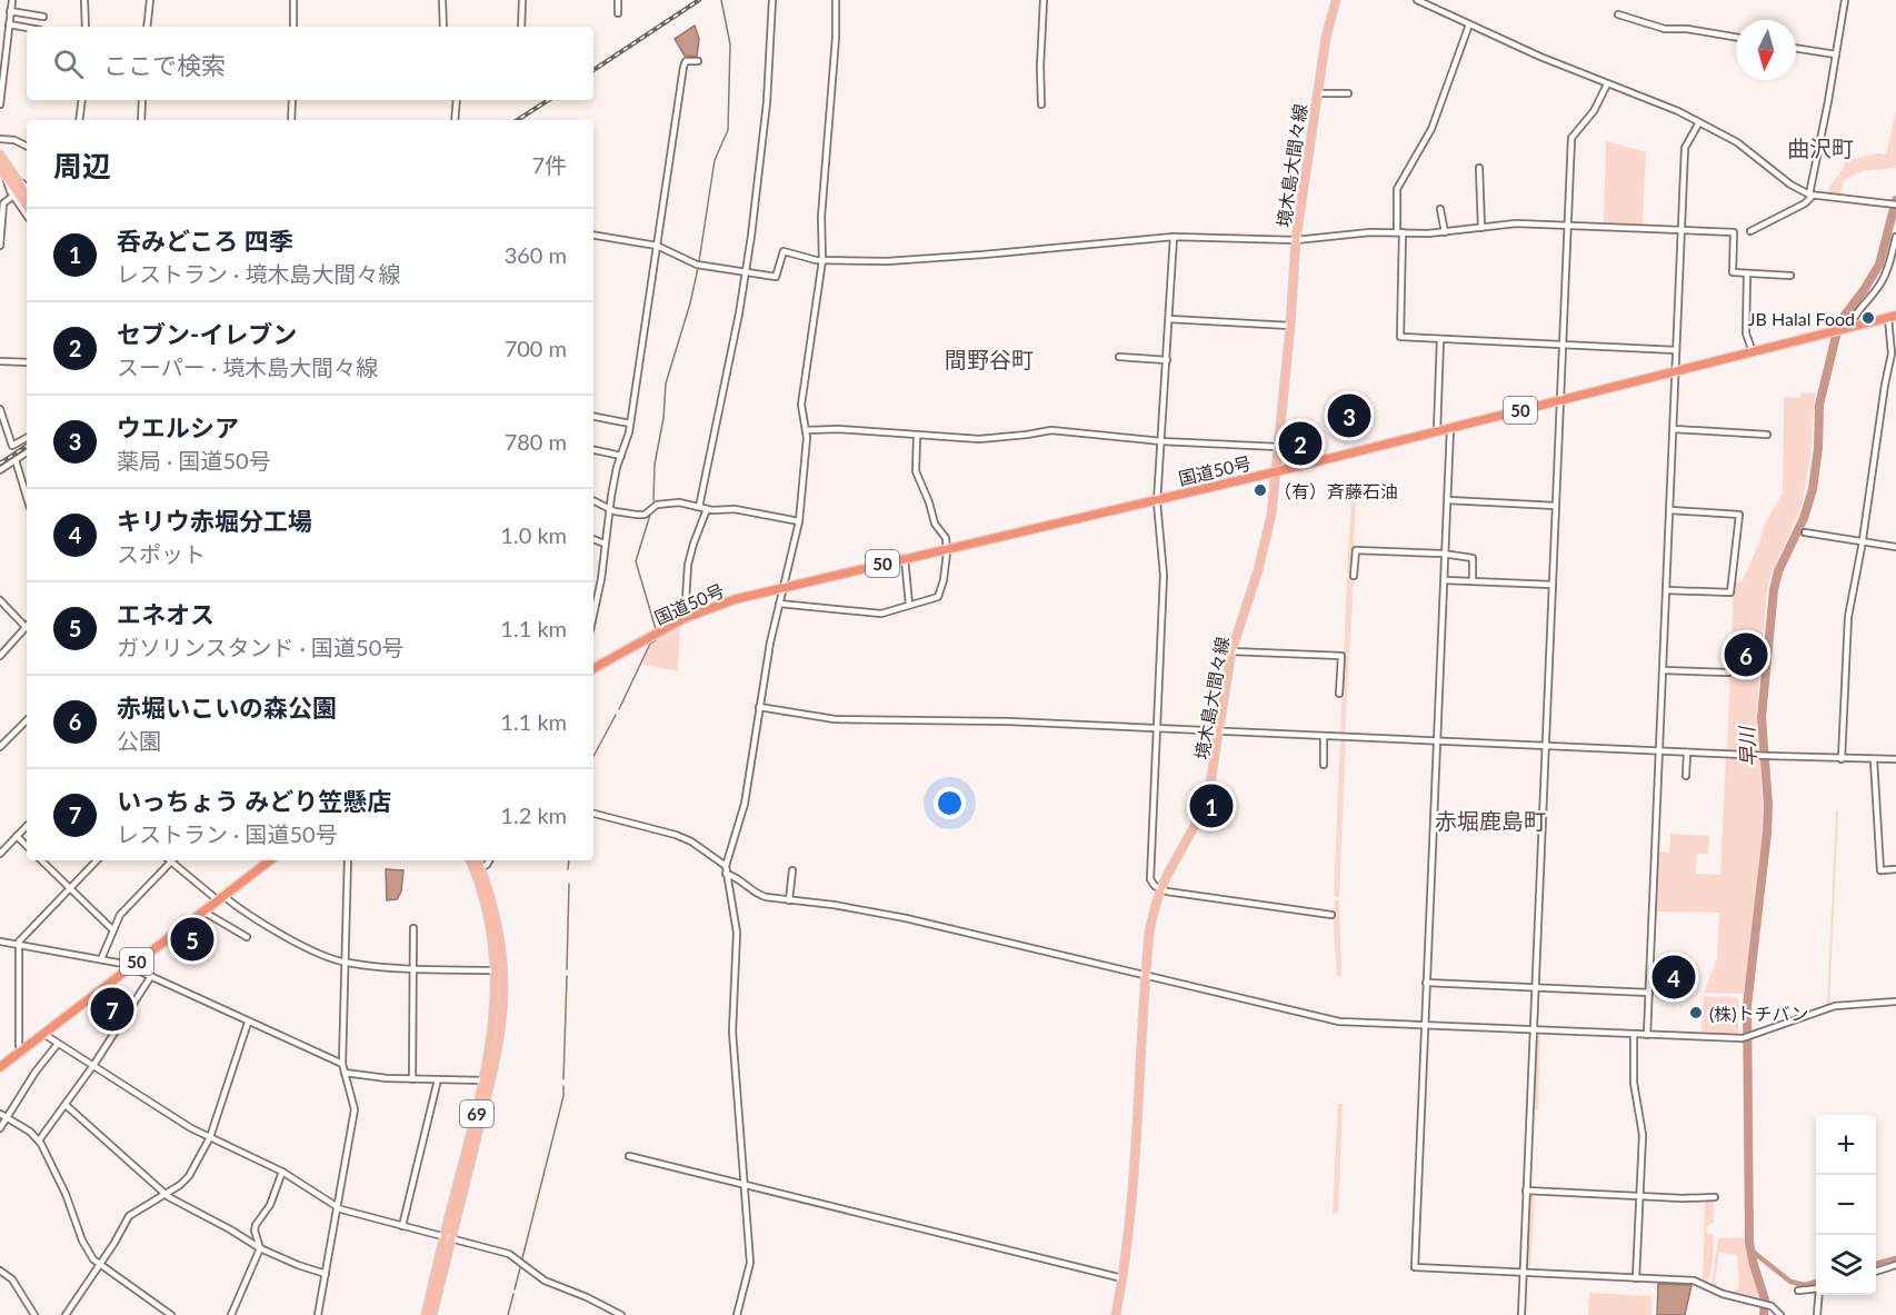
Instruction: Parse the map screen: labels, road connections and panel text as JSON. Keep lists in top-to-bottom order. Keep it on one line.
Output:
{"streets":{"highway":["50","国道50号"],"main road":["境木島大間々線","69"]},"crossings":[["境木島大間々線","国道50号"]],"districts":["曲沢町","間野谷町","赤堀鹿島町"],"water":["早川"],"places":["JB Halal Food","（有）斉藤石油","(株)トチバン"],"north":"bottom","page":{"search":"ここで検索","heading":["周辺","7件"],"list":[{"mark":"1","name":"呑みどころ 四季","note":"レストラン · 境木島大間々線","value":"360 m"},{"mark":"2","name":"セブン-イレブン","note":"スーパー · 境木島大間々線","value":"700 m"},{"mark":"3","name":"ウエルシア","note":"薬局 · 国道50号","value":"780 m"},{"mark":"4","name":"キリウ赤堀分工場","note":"スポット","value":"1.0 km"},{"mark":"5","name":"エネオス","note":"ガソリンスタンド · 国道50号","value":"1.1 km"},{"mark":"6","name":"赤堀いこいの森公園","note":"公園","value":"1.1 km"},{"mark":"7","name":"いっちょう みどり笠懸店","note":"レストラン · 国道50号","value":"1.2 km"}],"pins":["3","2","6","1","5","4","7"],"map_buttons":["+","−"]}}
